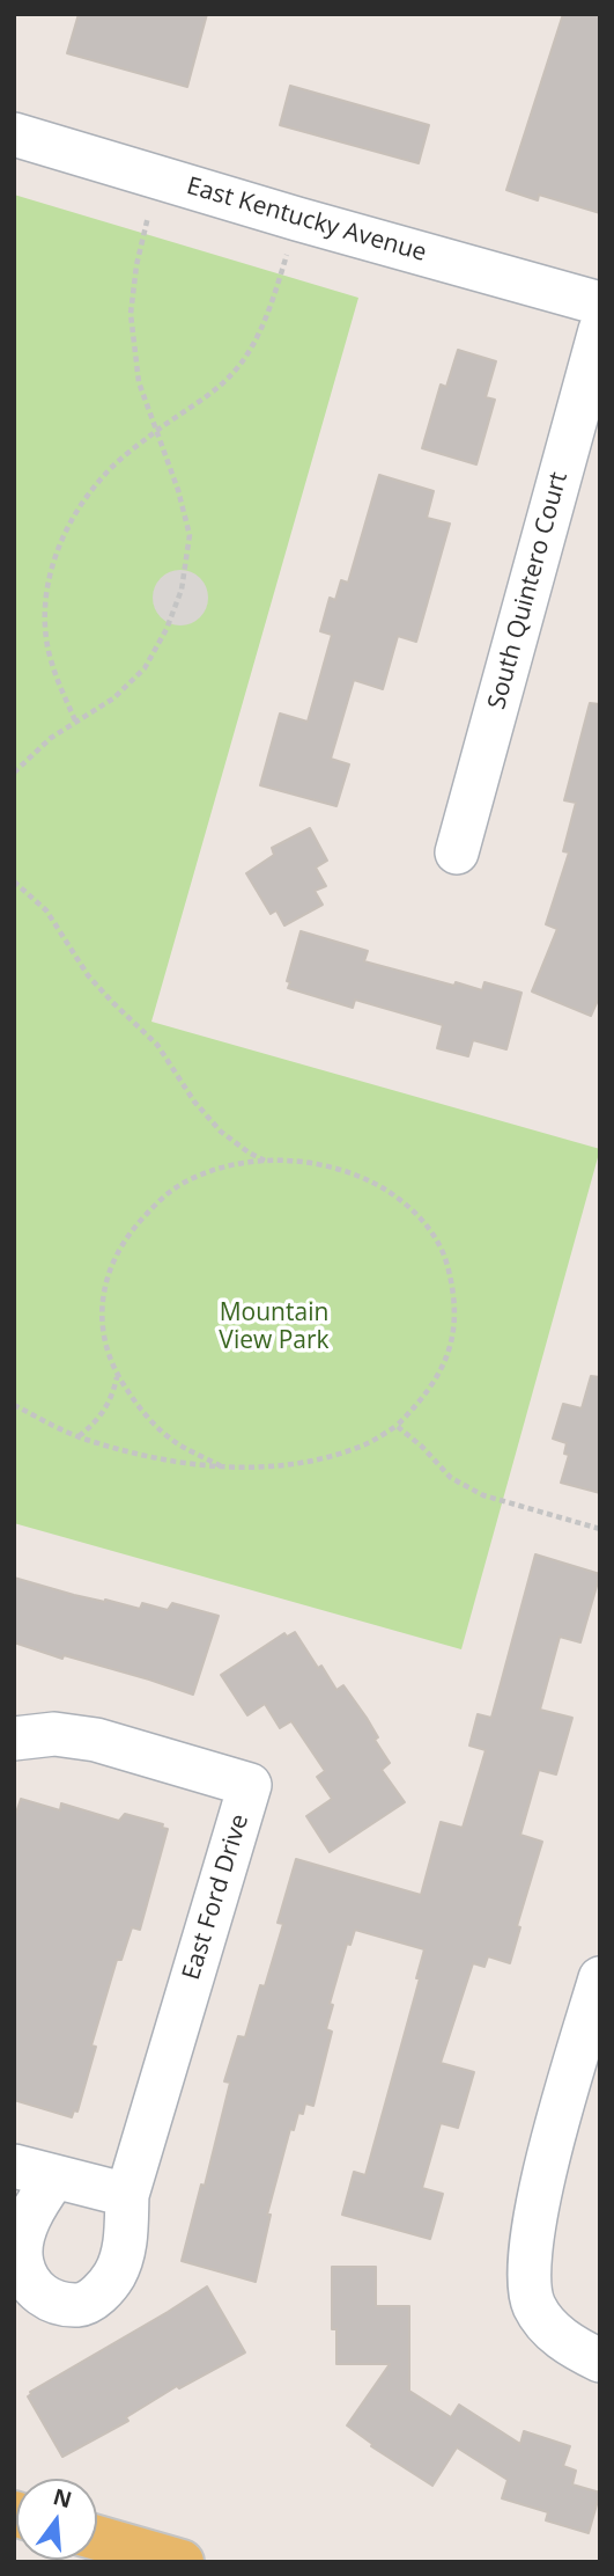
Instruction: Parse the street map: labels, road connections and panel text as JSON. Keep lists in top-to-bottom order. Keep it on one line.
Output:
{"streets":{"street":["East Kentucky Avenue","South Quintero Court","East Ford Drive"]},"parks":["Mountain View Park"],"north":"top"}
